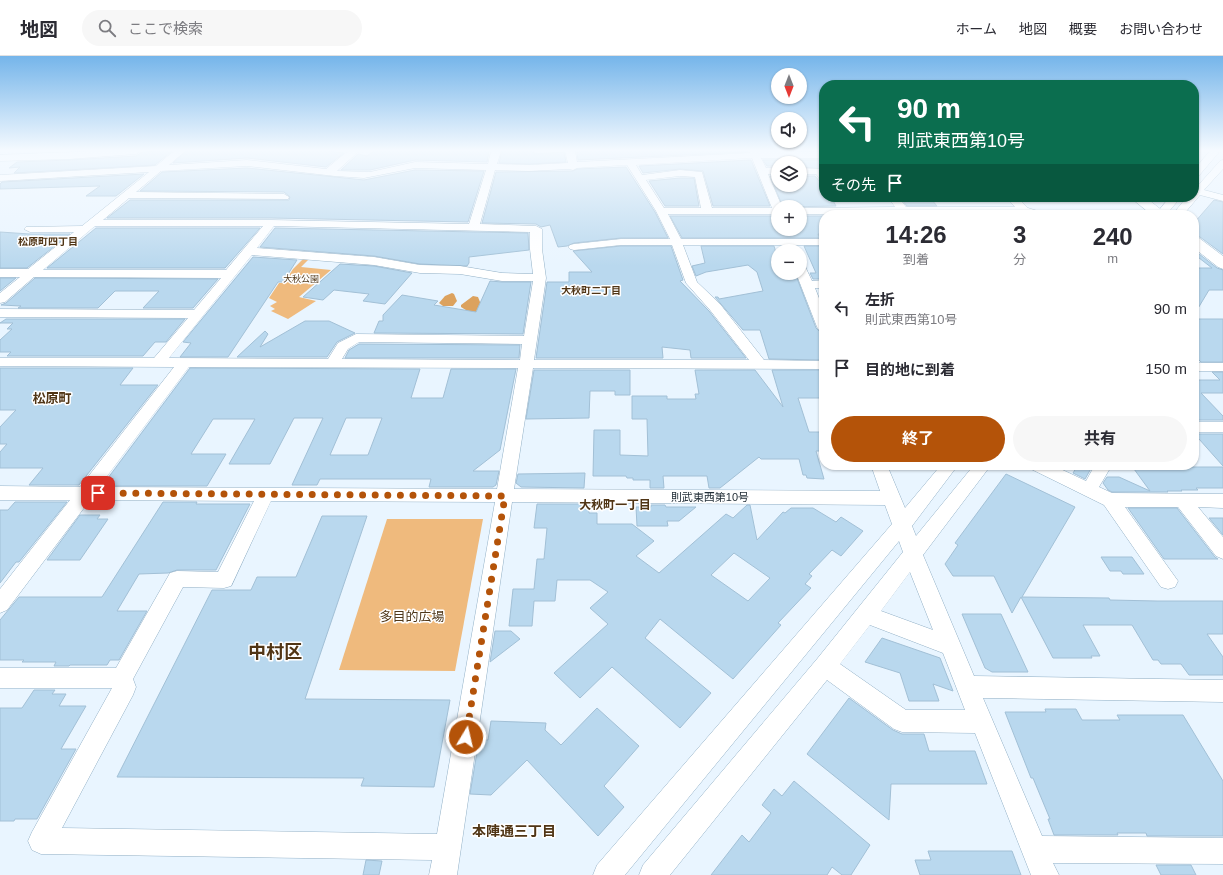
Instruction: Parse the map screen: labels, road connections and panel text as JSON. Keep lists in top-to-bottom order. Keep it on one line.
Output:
{"streets":{"street":["則武東西第10号"]},"districts":["松原町四丁目","大秋町二丁目","松原町","大秋町一丁目","中村区","本陣通三丁目"],"parks":["大秋公園","多目的広場"],"north":"bottom","page":{"header":"地図","search":"ここで検索","nav":["ホーム","地図","概要","お問い合わせ"],"map_buttons":["+","−"],"turn":["90 m","則武東西第10号"],"then":"その先","eta":["14:26","到着","3","分","240","m"],"list":[{"name":"左折","note":"則武東西第10号","value":"90 m"},{"name":"目的地に到着","value":"150 m"}],"buttons":["終了","共有"]}}
